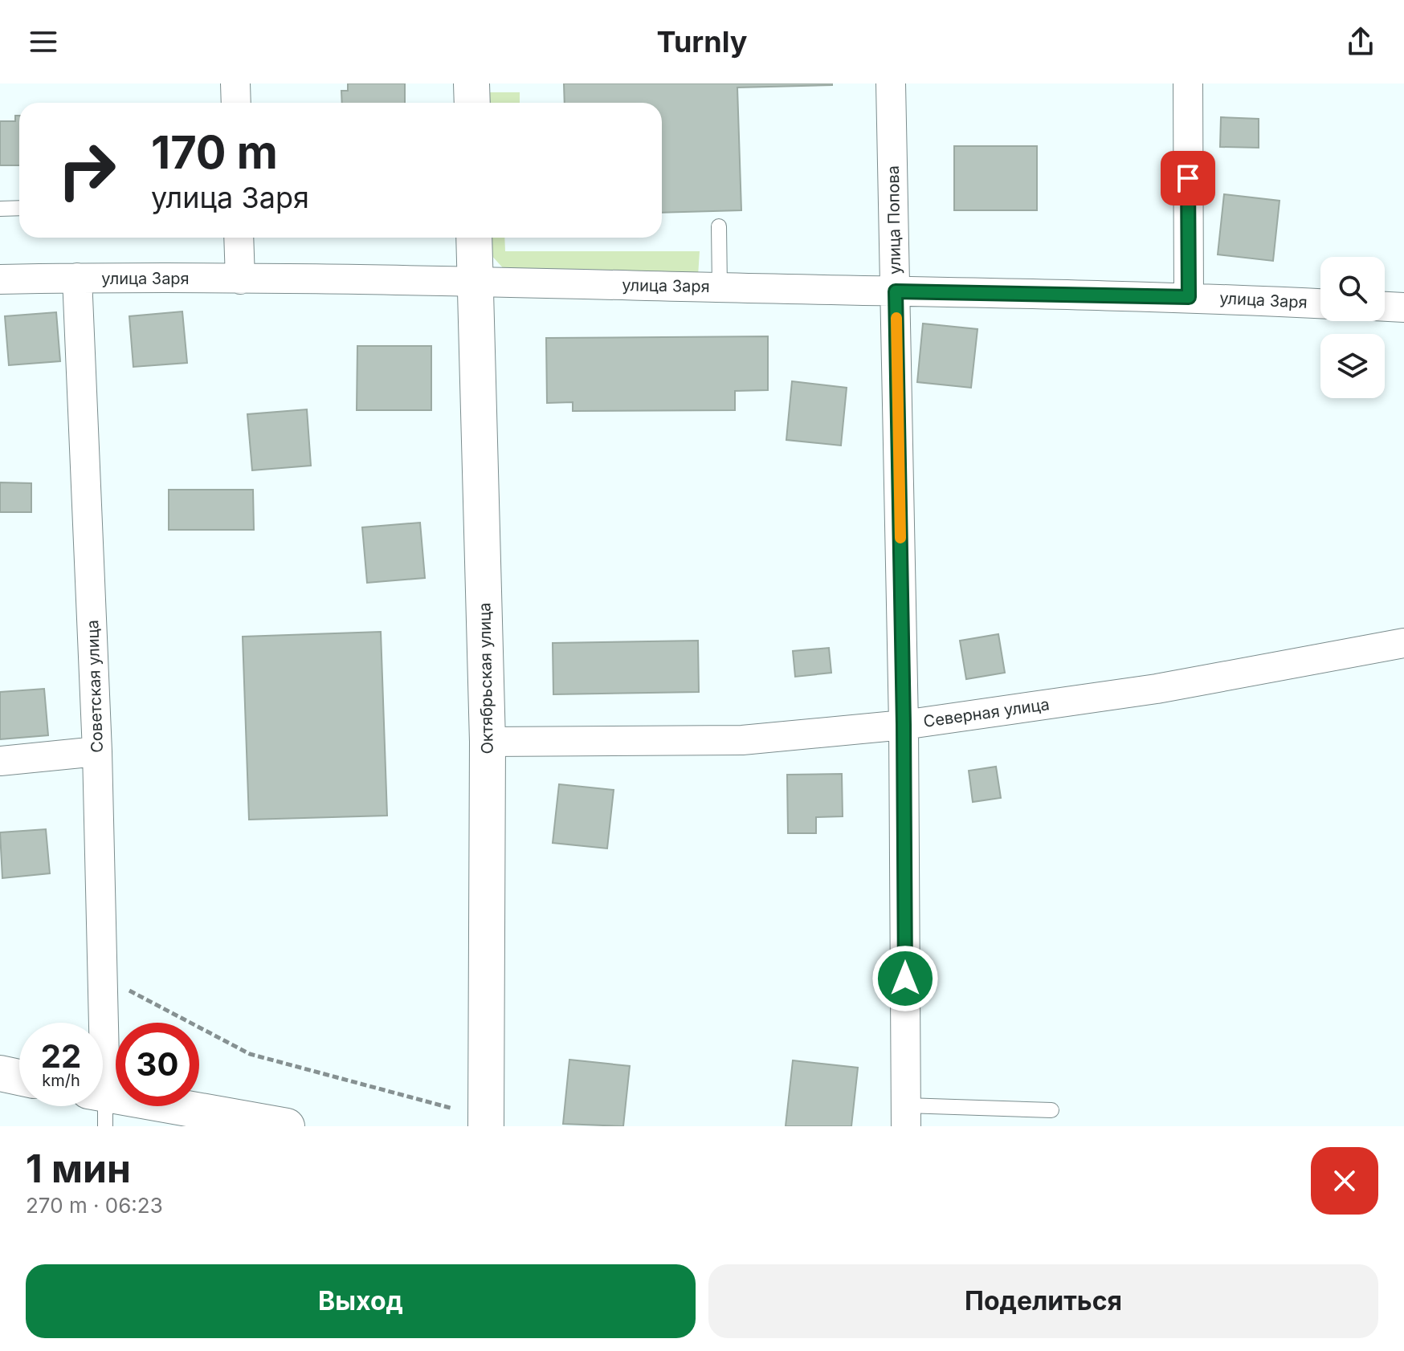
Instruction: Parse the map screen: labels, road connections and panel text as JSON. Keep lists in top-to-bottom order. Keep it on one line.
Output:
{"streets":{"main road":["Октябрьская улица"],"street":["улица Попова","улица Заря","Советская улица","Северная улица"]},"crossings":[["улица Попова","улица Заря"],["улица Попова","Северная улица"],["улица Заря","Октябрьская улица"],["улица Заря","Советская улица"],["Октябрьская улица","Северная улица"]],"page":{"header":"Turnly","turn":["170 m","улица Заря"],"speed":"22 km/h","limit":"30","heading":["1 мин","270 m · 06:23"],"buttons":["Выход","Поделиться"]}}
